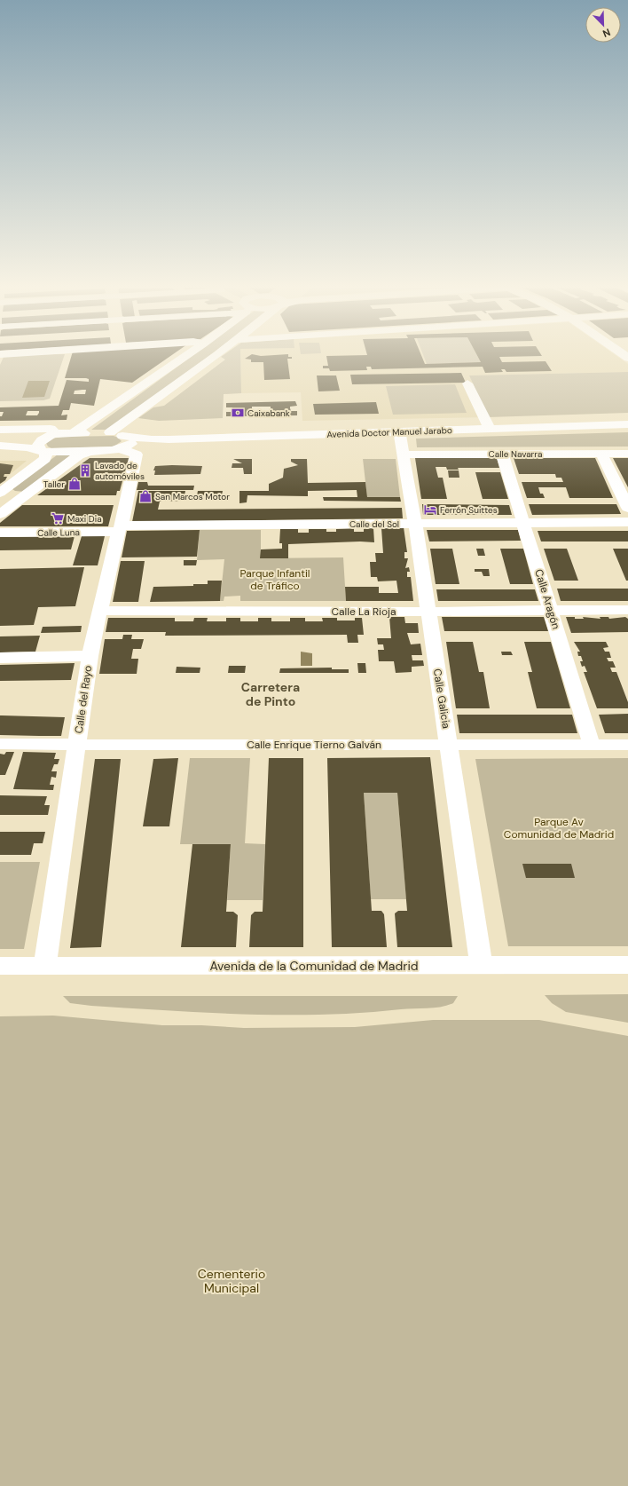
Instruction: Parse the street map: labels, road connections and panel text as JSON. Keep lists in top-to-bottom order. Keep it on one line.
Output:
{"streets":{"street":["Avenida Doctor Manuel Jarabo","Calle Navarra","Calle del Sol","Calle Luna","Calle Aragón","Calle La Rioja","Calle Galicia","Calle del Rayo","Calle Enrique Tierno Galván","Avenida de la Comunidad de Madrid"]},"crossings":[["Avenida Doctor Manuel Jarabo","Calle Galicia"],["Avenida Doctor Manuel Jarabo","Calle del Rayo"],["Calle Navarra","Calle Aragón"],["Calle Navarra","Calle Galicia"],["Calle del Sol","Calle Luna"],["Calle del Sol","Calle Aragón"],["Calle del Sol","Calle Galicia"],["Calle del Sol","Calle del Rayo"],["Calle Luna","Calle del Rayo"],["Calle Aragón","Calle La Rioja"],["Calle Aragón","Calle Enrique Tierno Galván"],["Calle La Rioja","Calle Galicia"],["Calle La Rioja","Calle del Rayo"],["Calle Galicia","Calle Enrique Tierno Galván"],["Calle Galicia","Avenida de la Comunidad de Madrid"],["Calle del Rayo","Calle Enrique Tierno Galván"],["Calle del Rayo","Avenida de la Comunidad de Madrid"]],"districts":["Carretera de Pinto"],"parks":["Parque Infantil de Tráfico","Parque Av Comunidad de Madrid","Cementerio Municipal"],"places":{"bank":["Caixabank"],"building":["Lavado de automóviles"],"shop":["Taller","San Marcos Motor"],"hotel":["Ferrón Suittes"],"supermarket":["Maxi Dia"]},"north":"bottom right"}
